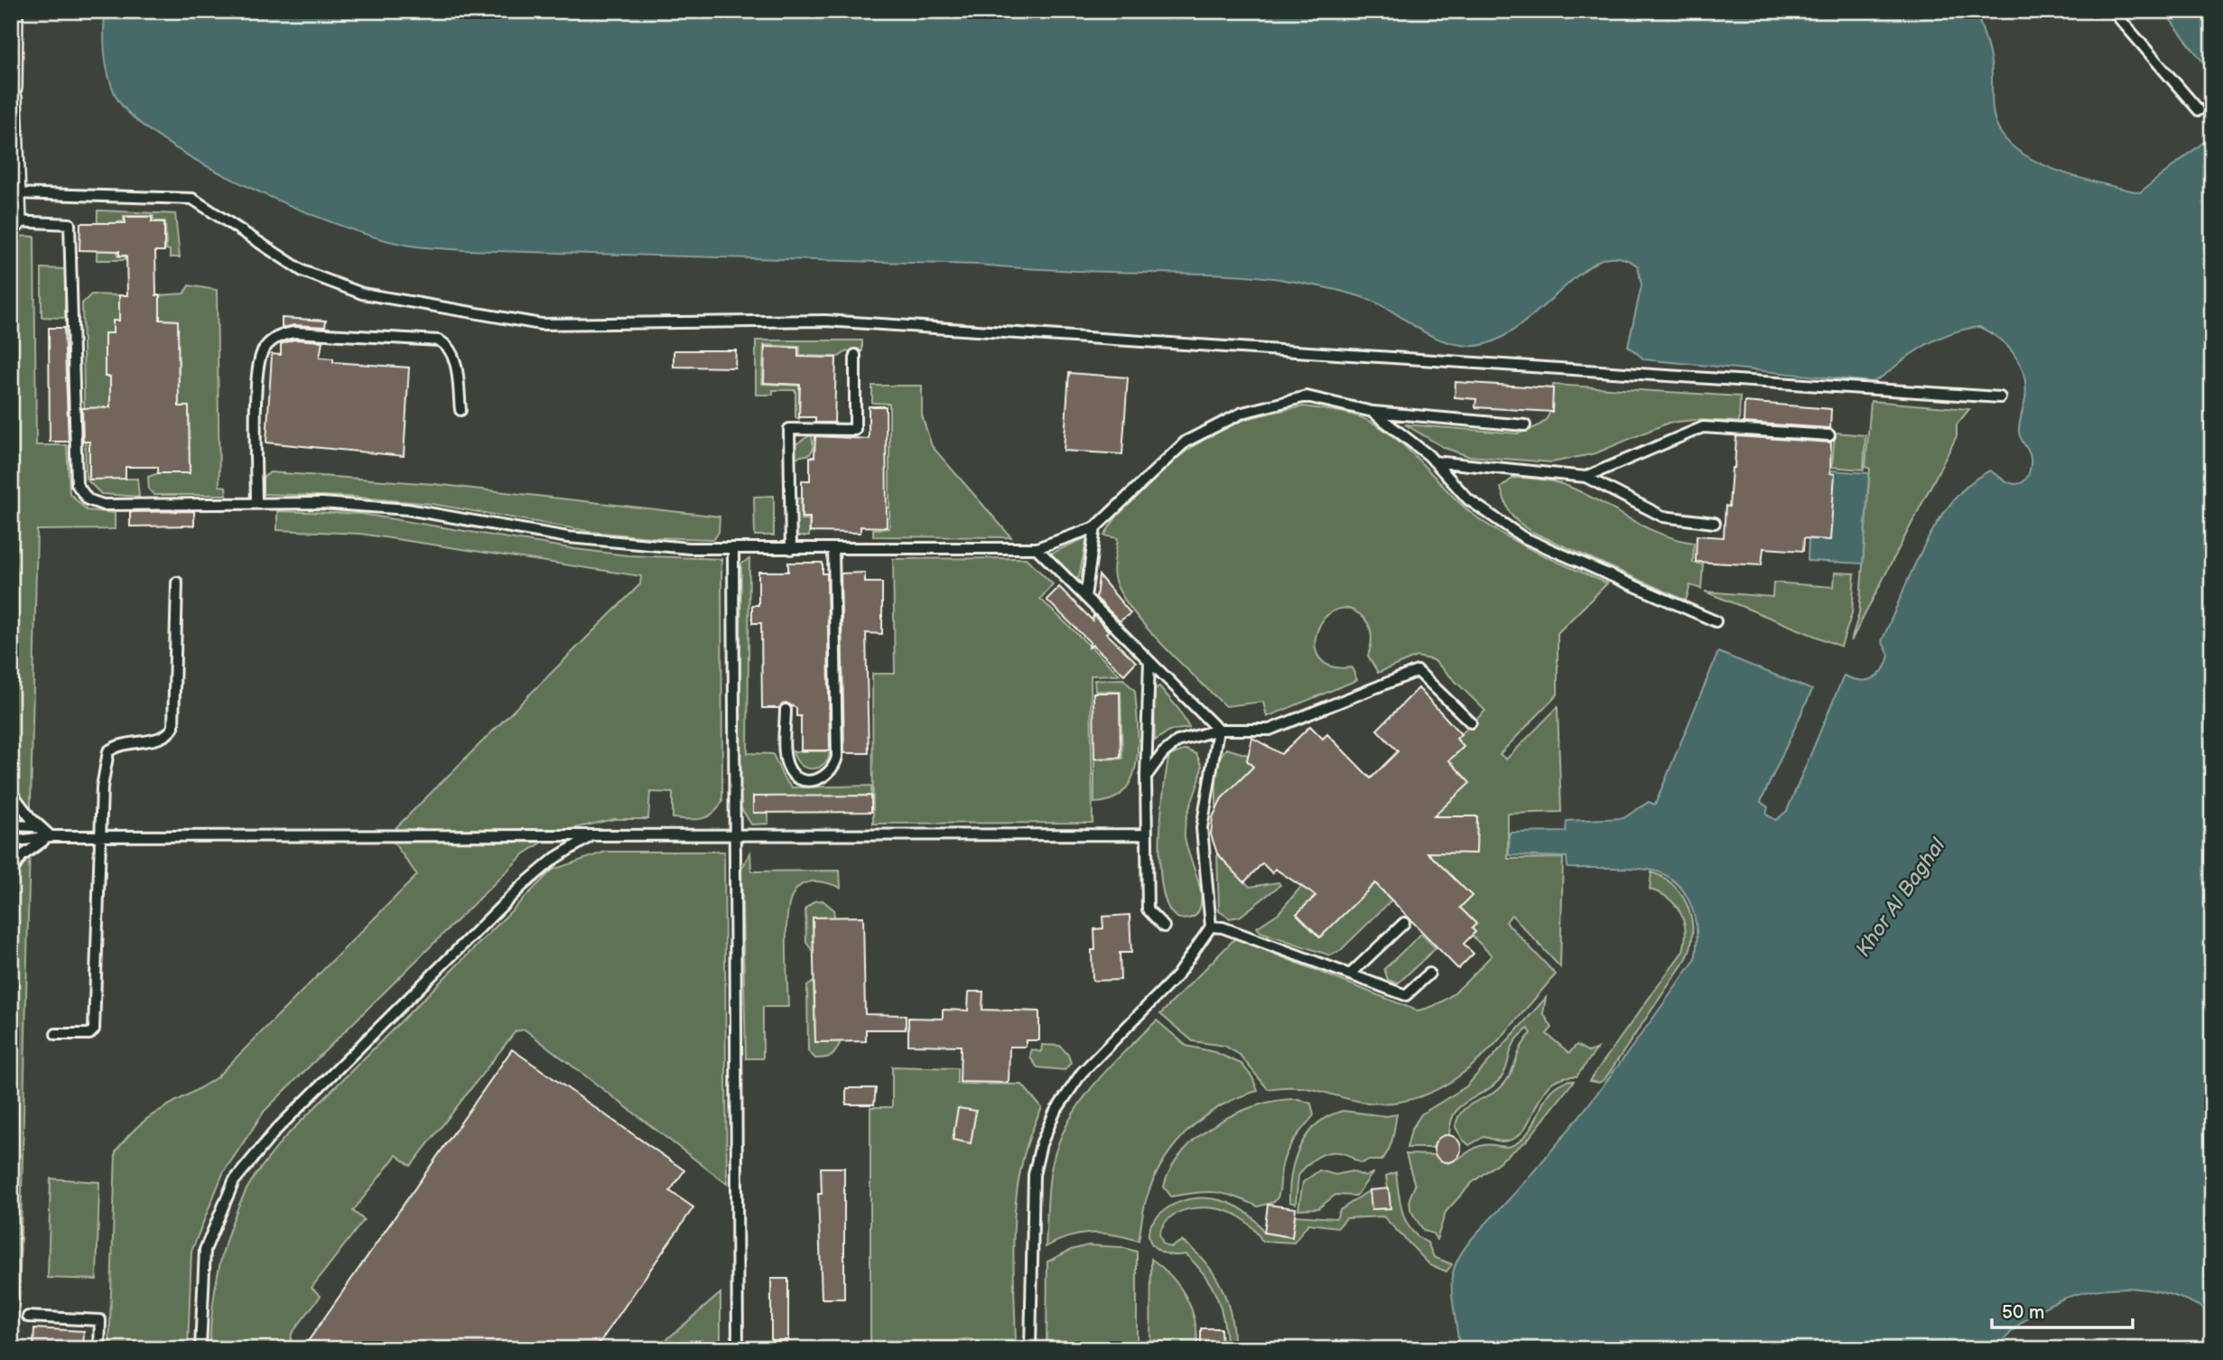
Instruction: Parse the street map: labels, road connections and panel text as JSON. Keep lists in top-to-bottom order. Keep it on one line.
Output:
{"water":["Khor Al Baghal"],"scale_bar":"50 m"}
